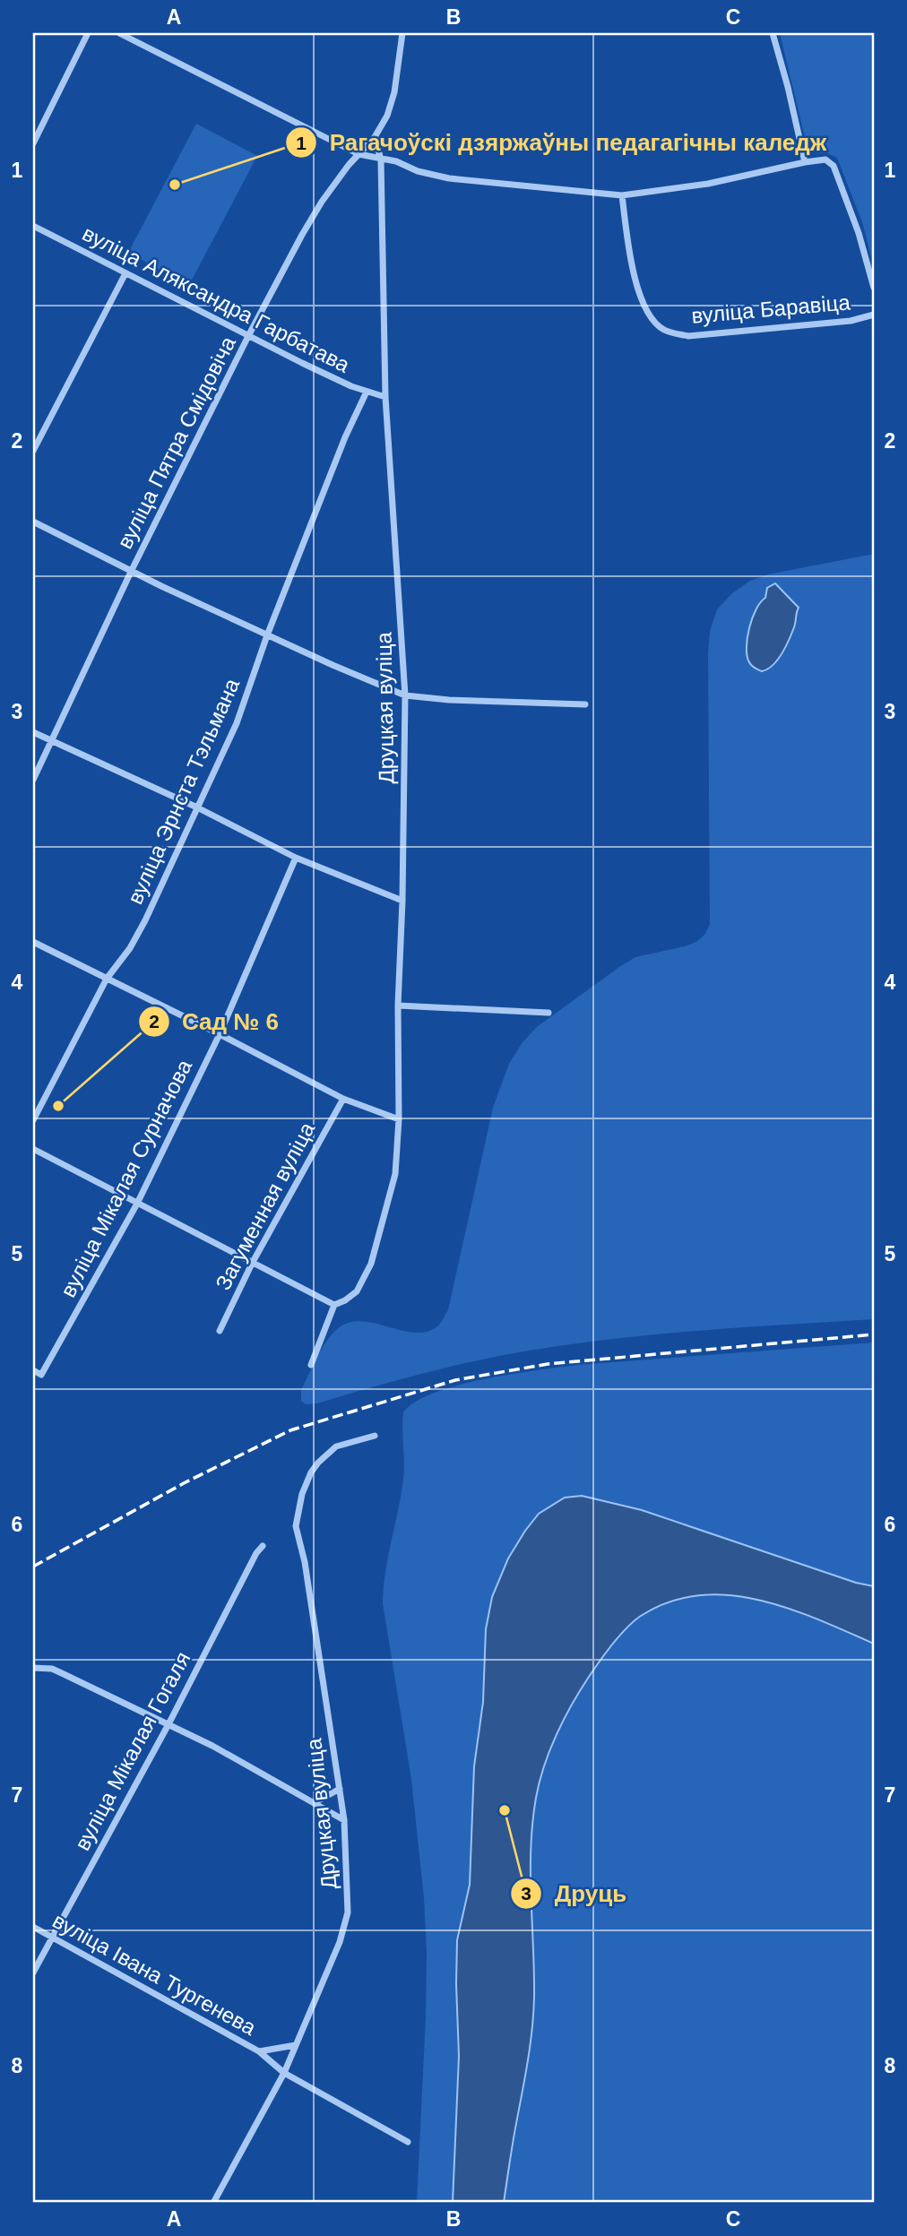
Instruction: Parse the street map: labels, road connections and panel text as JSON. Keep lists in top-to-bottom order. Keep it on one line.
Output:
{"streets":{"street":["вуліца Аляксандра Гарбатава","вуліца Баравіца","вуліца Пятра Смідовіча","Друцкая вуліца","вуліца Эрнста Тэльмана","вуліца Мікалая Сурначова","Загуменная вуліца","вуліца Мікалая Гогаля","вуліца Івана Тургенева"]},"crossings":[["вуліца Аляксандра Гарбатава","вуліца Пятра Смідовіча"],["вуліца Аляксандра Гарбатава","Друцкая вуліца"],["вуліца Аляксандра Гарбатава","вуліца Эрнста Тэльмана"],["вуліца Пятра Смідовіча","Друцкая вуліца"],["Друцкая вуліца","вуліца Івана Тургенева"],["вуліца Мікалая Гогаля","вуліца Івана Тургенева"]],"places":["Рагачоўскі дзяржаўны педагагічны каледж","Сад № 6","Друць"],"grid":{"columns":["A","B","C"],"rows":["1","2","3","4","5","6","7","8"]}}
